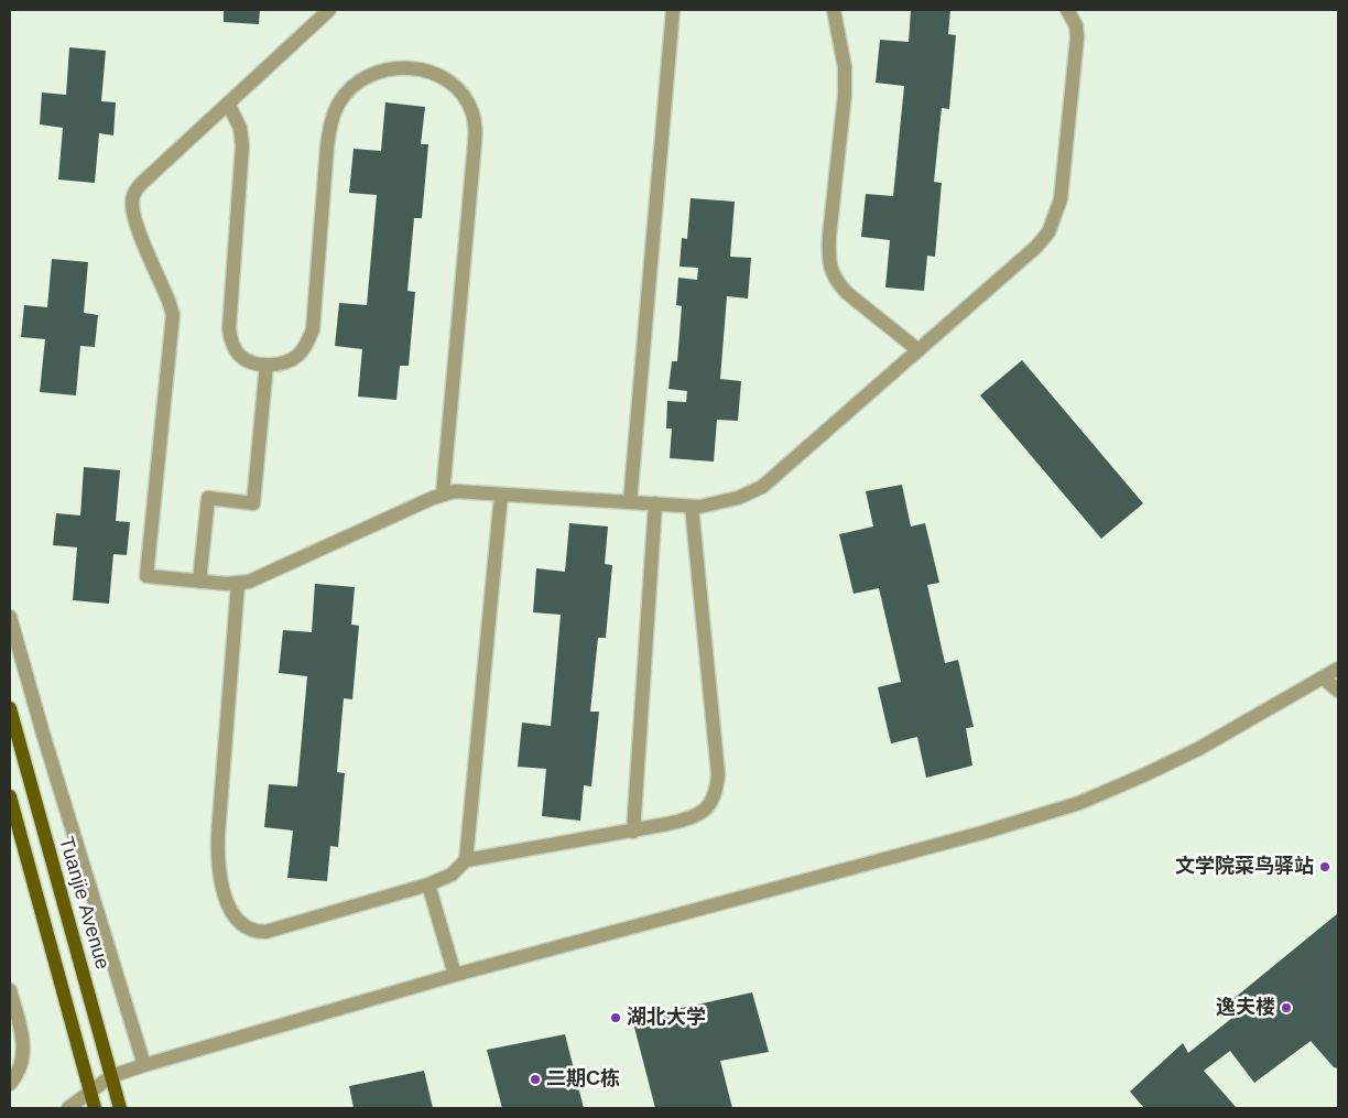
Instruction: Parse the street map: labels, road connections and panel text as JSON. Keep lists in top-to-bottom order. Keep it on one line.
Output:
{"streets":{"main road":["Tuanjie Avenue"]},"places":["文学院菜鸟驿站","逸夫楼","湖北大学","二期C栋"]}
